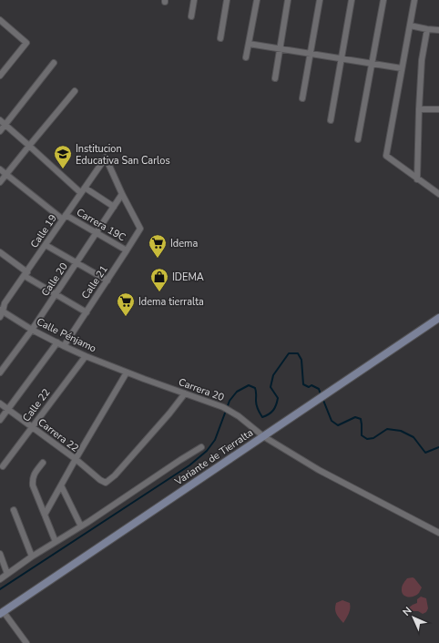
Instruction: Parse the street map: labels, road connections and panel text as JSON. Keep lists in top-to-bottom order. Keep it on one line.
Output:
{"streets":{"main road":["Variante de Tierralta"],"street":["Carrera 19C","Calle 19","Calle 20","Calle 21","Calle Pénjamo","Carrera 20","Calle 22","Carrera 22"]},"crossings":[["Carrera 19C","Calle 19"],["Carrera 19C","Calle 20"],["Carrera 19C","Calle 21"],["Calle 19","Calle 20"],["Calle 19","Calle 21"],["Calle 19","Calle Pénjamo"],["Calle 20","Calle 21"],["Calle 20","Calle Pénjamo"],["Calle 21","Calle Pénjamo"],["Calle Pénjamo","Carrera 20"],["Calle Pénjamo","Calle 22"],["Carrera 20","Carrera 22"],["Carrera 20","Variante de Tierralta"],["Calle 22","Carrera 22"]],"places":{"school or university":["Institucion Educativa San Carlos"],"supermarket":["Idema","Idema tierralta"],"shop":["IDEMA"]},"north":"top left"}
